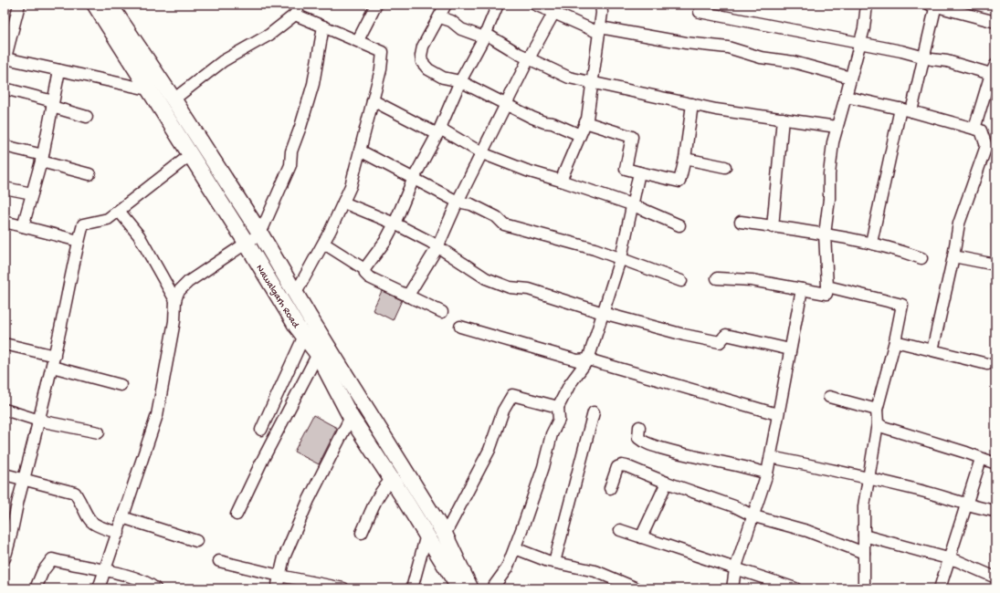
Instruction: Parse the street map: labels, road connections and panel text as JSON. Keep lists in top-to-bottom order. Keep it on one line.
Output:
{"streets":{"street":["Nawalgarh Road"]}}
